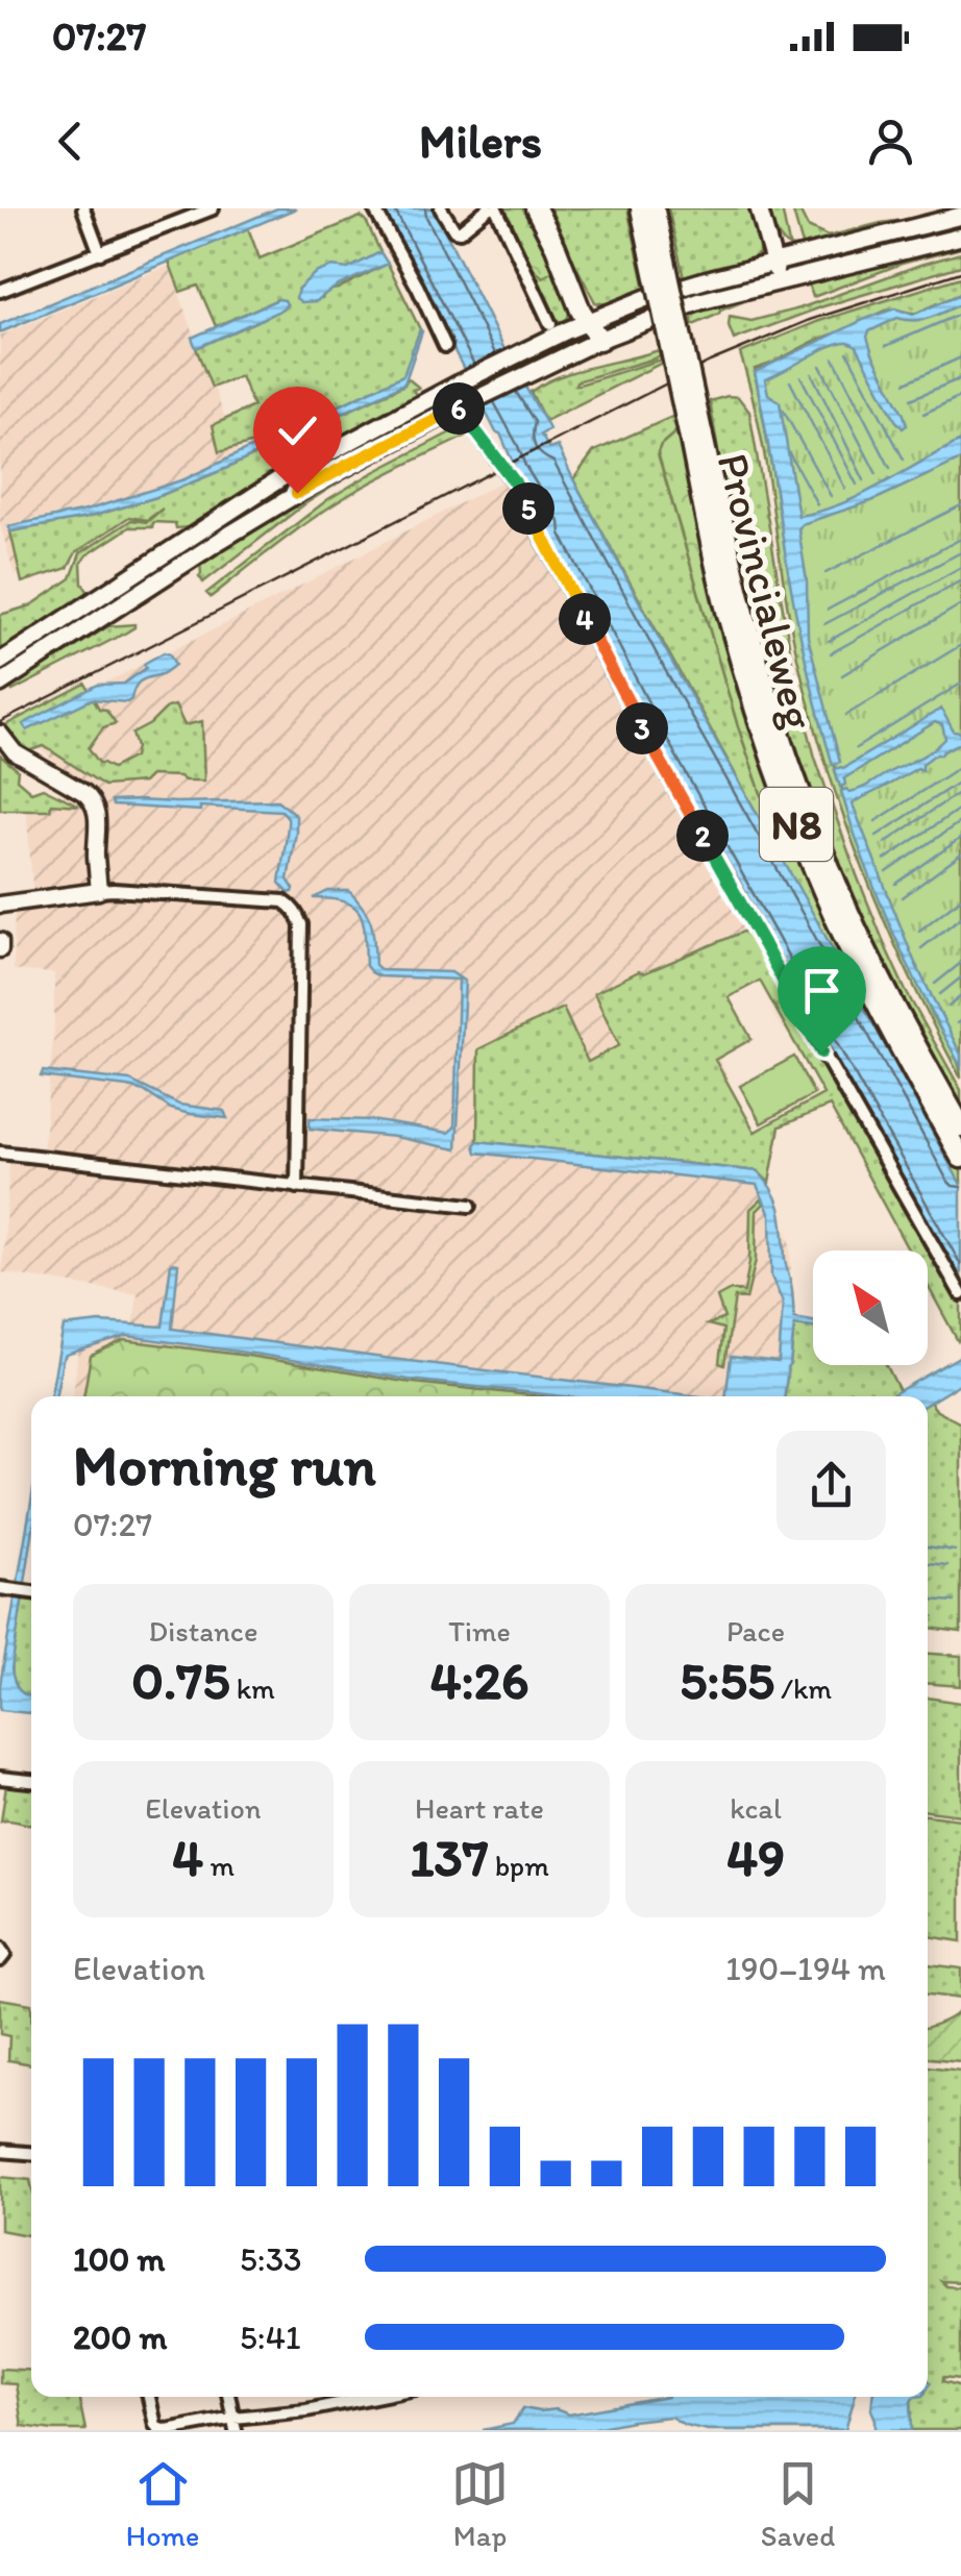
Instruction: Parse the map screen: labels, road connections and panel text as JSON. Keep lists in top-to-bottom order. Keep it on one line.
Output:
{"streets":{"highway":["Provincialeweg","N8"]},"north":"top left","page":{"status":"07:27","header":"Milers","pins":["6","5","4","3","2"],"heading":["Morning run","07:27"],"stats":[["Distance","0.75 km"],["Time","4:26"],["Pace","5:55 /km"],["Elevation","4 m"],["Heart rate","137 bpm"],["kcal","49"]],"chart":["Elevation","190–194 m"],"list":[{"name":"100 m","note":"5:33"},{"name":"200 m","note":"5:41"}],"tabs":["Home","Map","Saved"]}}
